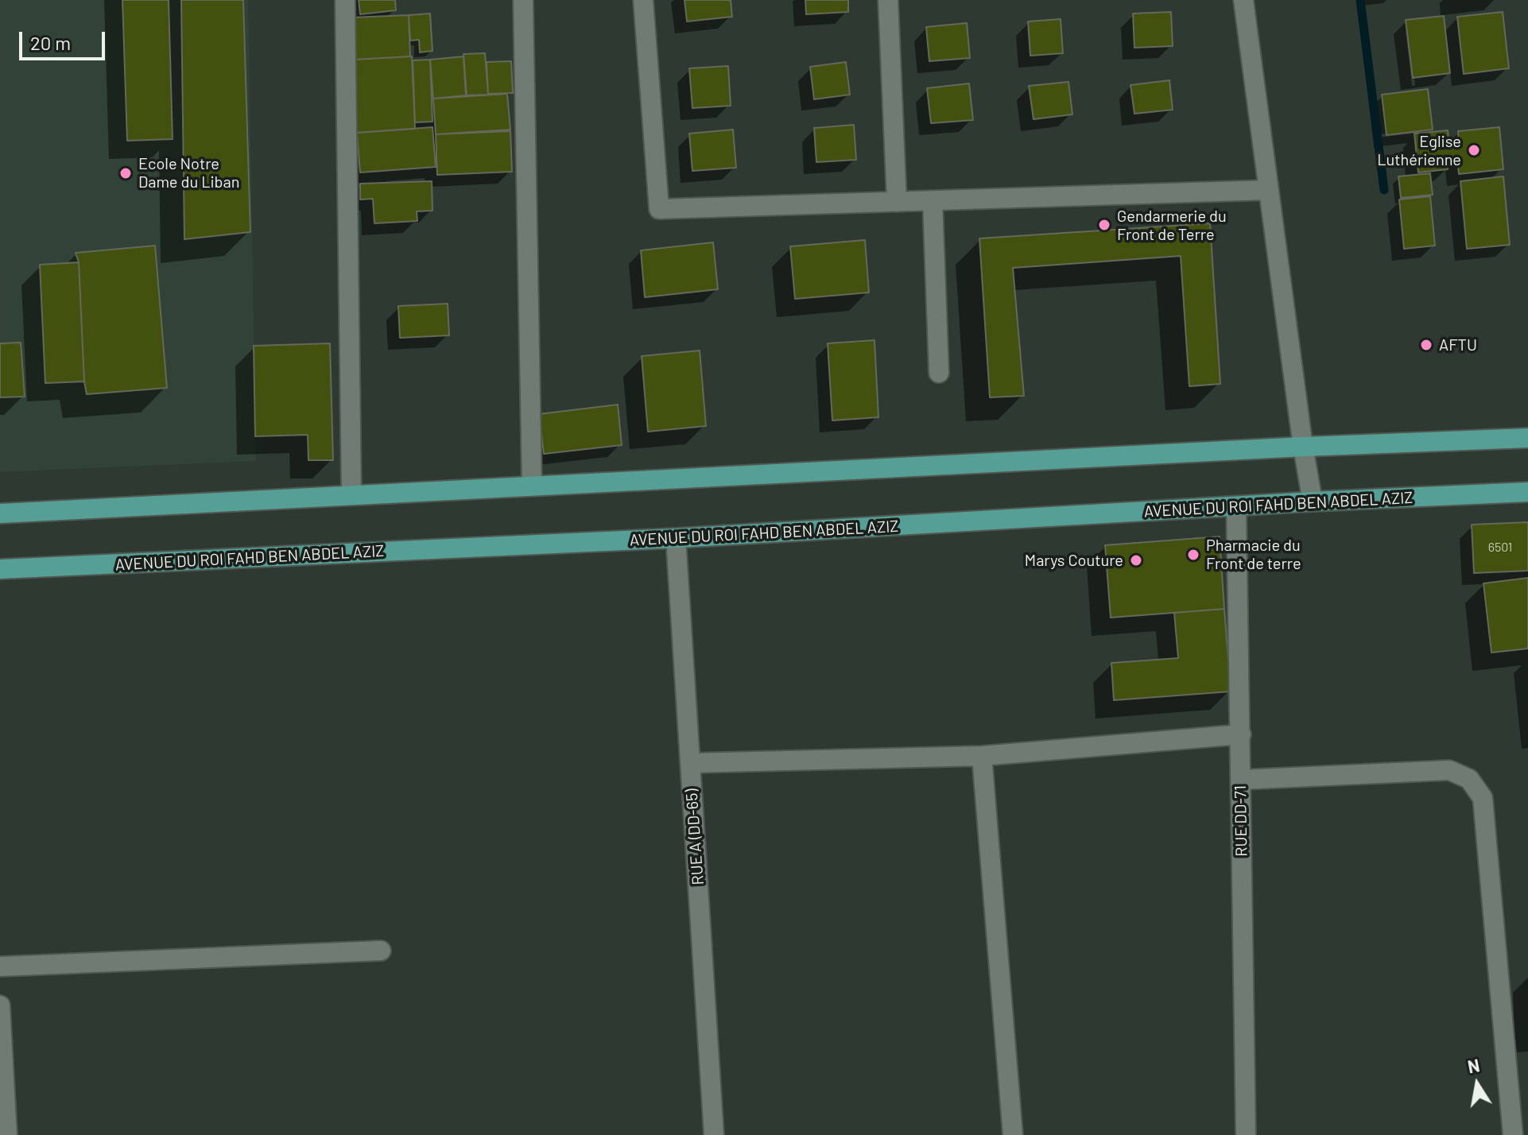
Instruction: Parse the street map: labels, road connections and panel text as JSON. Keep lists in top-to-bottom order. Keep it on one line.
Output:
{"streets":{"main road":["AVENUE DU ROI FAHD BEN ABDEL AZIZ"],"street":["RUE DD-71","RUE A (DD-65)"]},"crossings":[["AVENUE DU ROI FAHD BEN ABDEL AZIZ","RUE DD-71"],["AVENUE DU ROI FAHD BEN ABDEL AZIZ","RUE A (DD-65)"]],"places":["Eglise Luthérienne","Ecole Notre Dame du Liban","Gendarmerie du Front de Terre","AFTU","Pharmacie du Front de terre","Marys Couture"],"house_numbers":["6501"],"scale_bar":"20 m","north":"top"}
